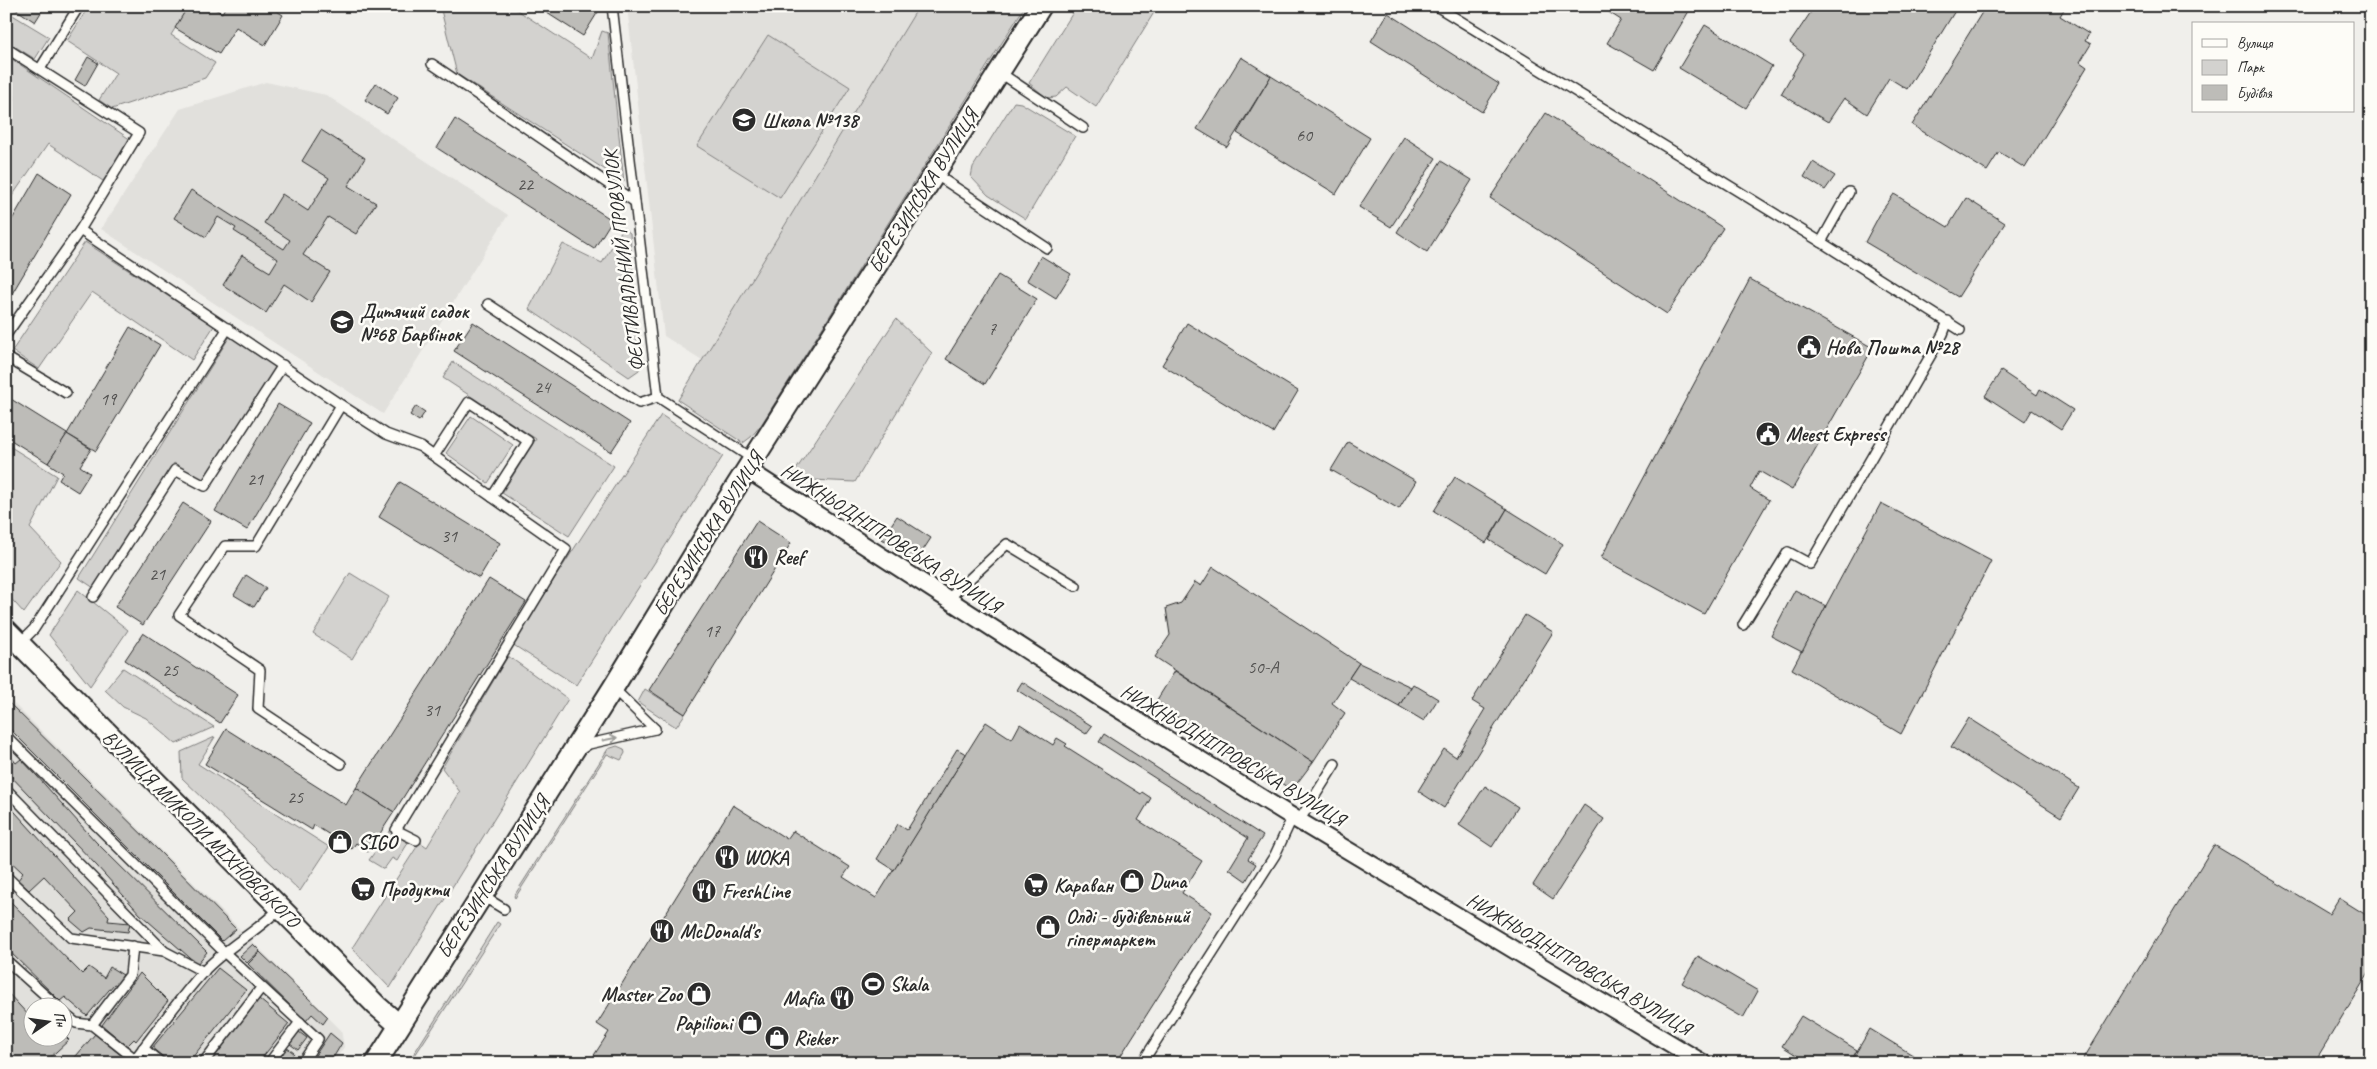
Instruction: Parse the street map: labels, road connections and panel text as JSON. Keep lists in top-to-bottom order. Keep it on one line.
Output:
{"streets":{"street":["БЕРЕЗИНСЬКА ВУЛИЦЯ","НИЖНЬОДНІПРОВСЬКА ВУЛИЦЯ","ВУЛИЦЯ МИКОЛИ МІХНОВСЬКОГО"],"lane":["ФЕСТИВАЛЬНИЙ ПРОВУЛОК"]},"crossings":[["БЕРЕЗИНСЬКА ВУЛИЦЯ","ФЕСТИВАЛЬНИЙ ПРОВУЛОК"],["БЕРЕЗИНСЬКА ВУЛИЦЯ","НИЖНЬОДНІПРОВСЬКА ВУЛИЦЯ"],["БЕРЕЗИНСЬКА ВУЛИЦЯ","ВУЛИЦЯ МИКОЛИ МІХНОВСЬКОГО"],["ФЕСТИВАЛЬНИЙ ПРОВУЛОК","НИЖНЬОДНІПРОВСЬКА ВУЛИЦЯ"]],"places":{"school or university":["Школа №138","Дитячий садок №68 Барвінок"],"public building":["Нова Пошта №28","Meest Express"],"restaurant":["Reef","WOKA","FreshLine","McDonald's","Mafia"],"shop":["SIGO","Duna","Олді - будівельний гіпермаркет","Master Zoo","Papilioni","Rieker"],"supermarket":["Караван","Продукти"],"sports":["Skala"]},"house_numbers":["60","22","7","24","19","21","31","21","17","50-А","25","31","25"],"legend":["Вулиця","Парк","Будівля"],"north":"right"}
